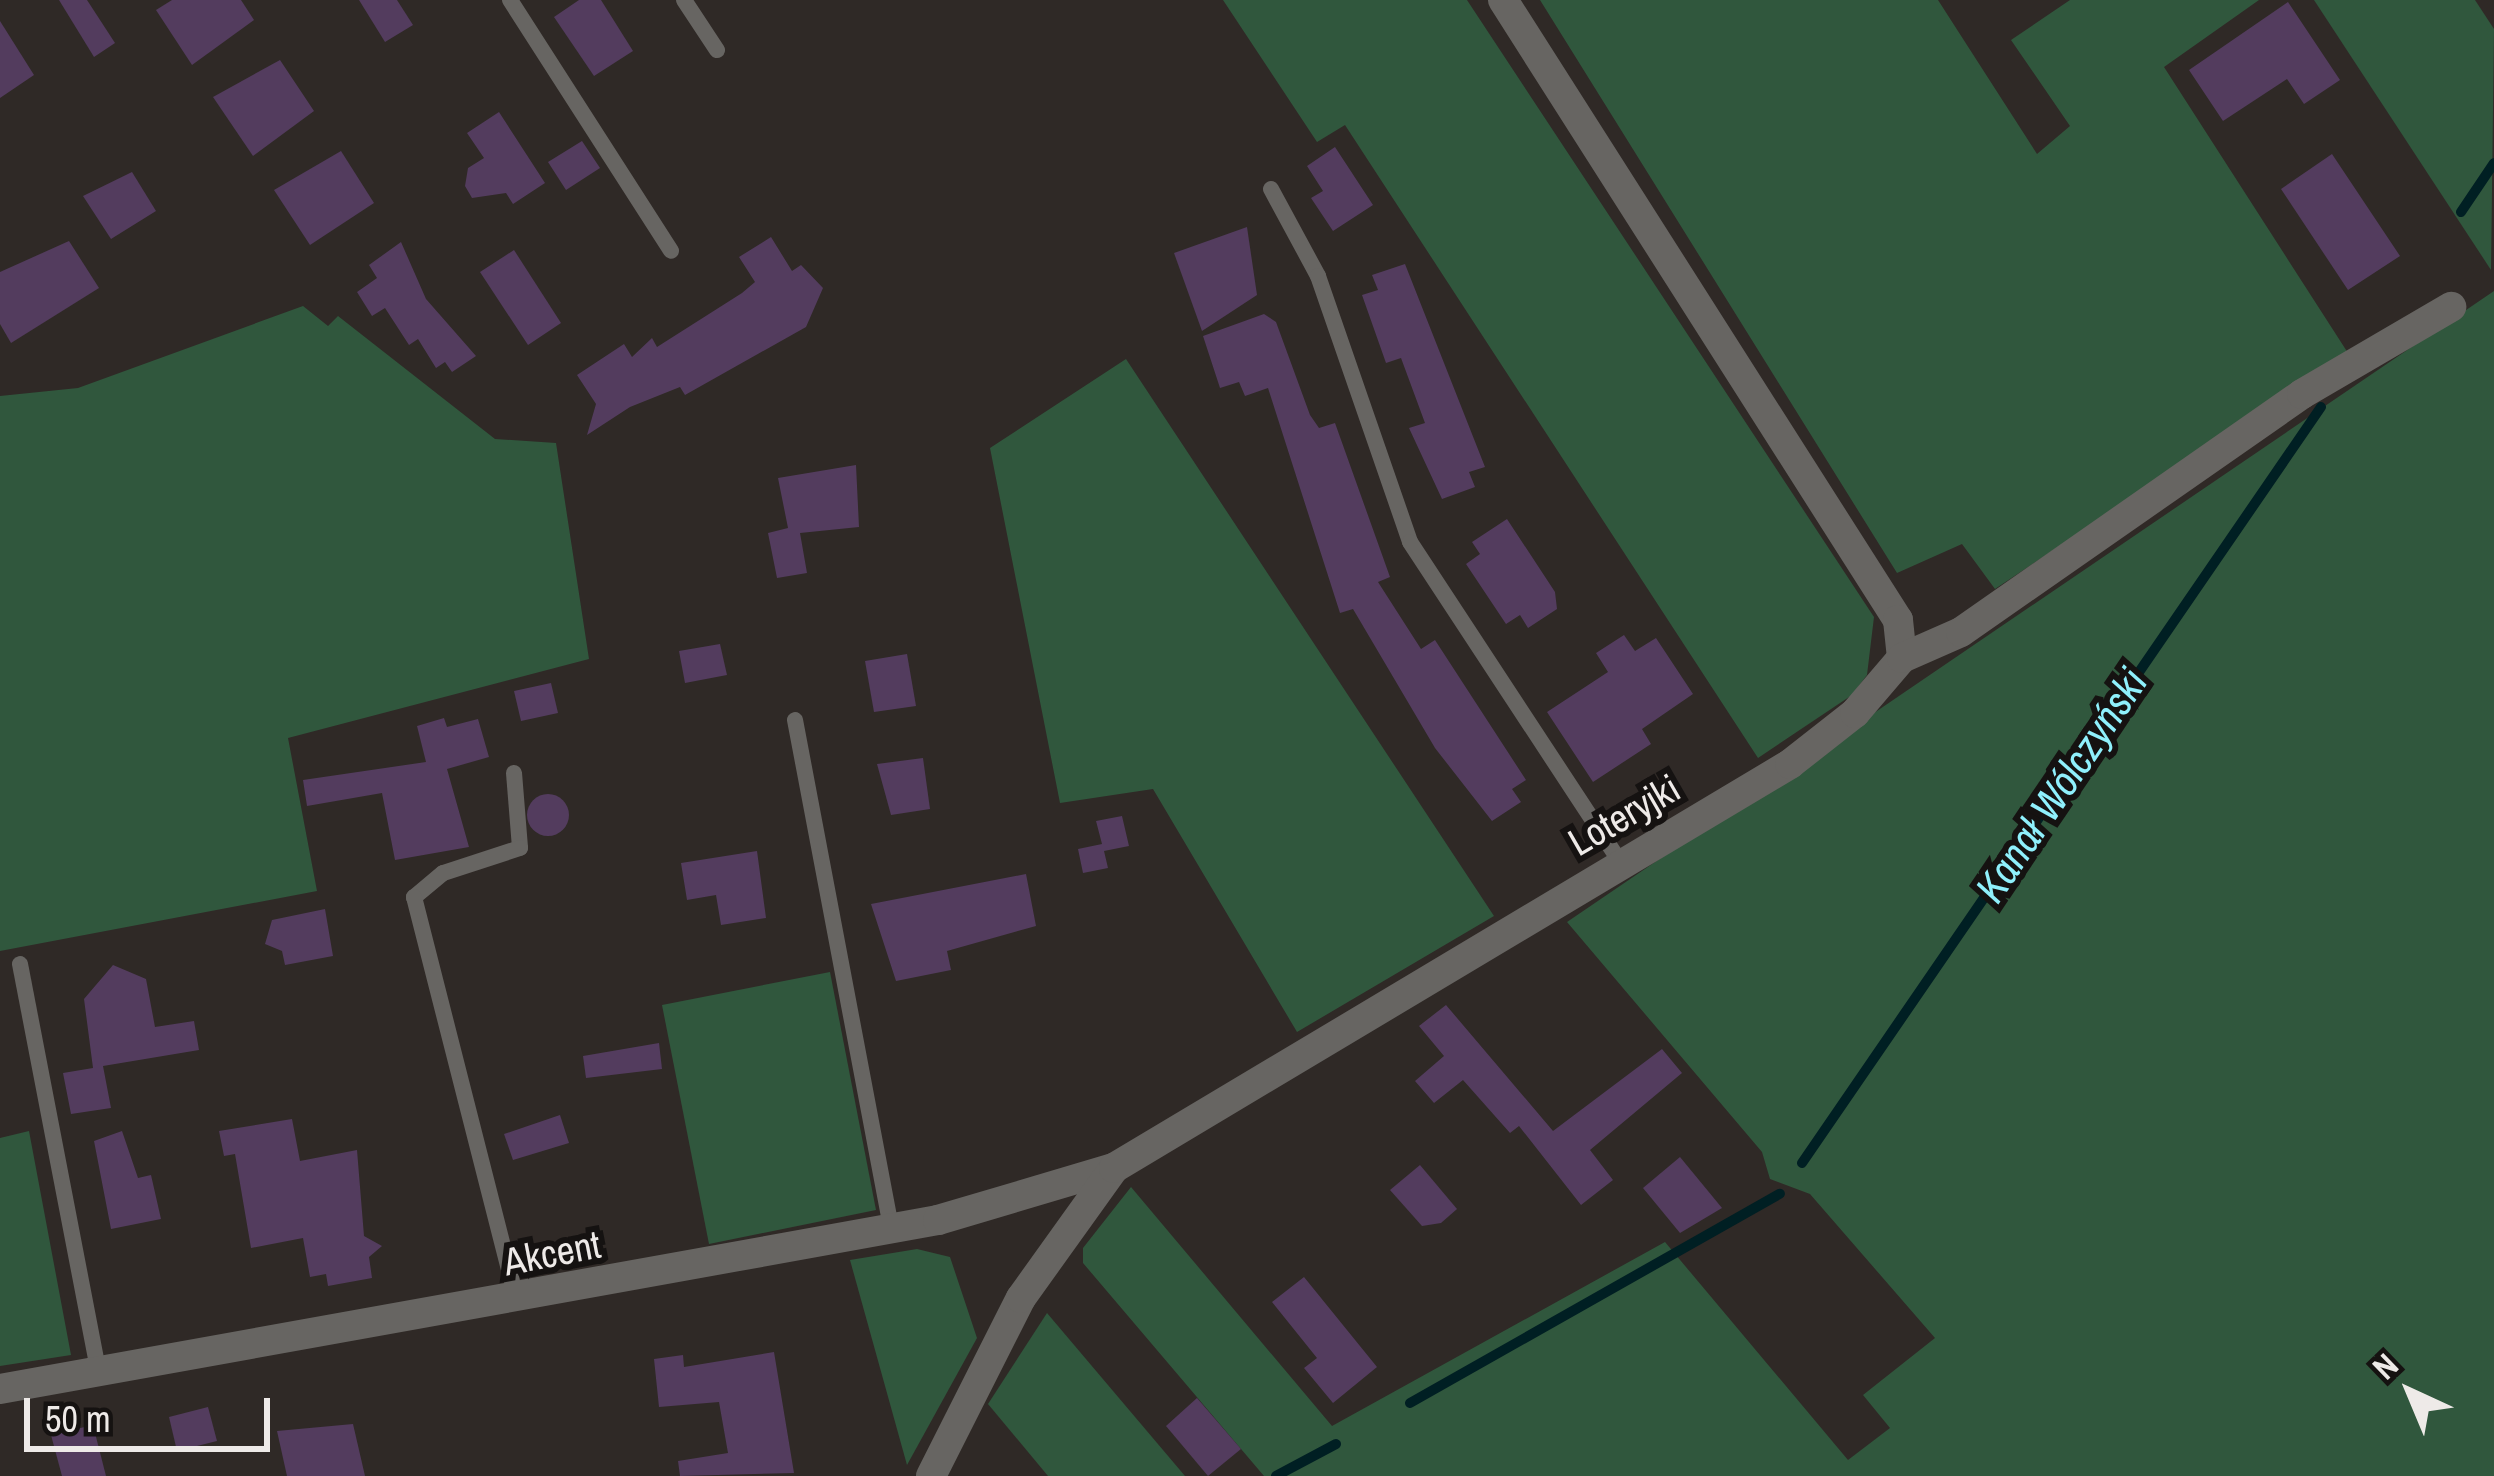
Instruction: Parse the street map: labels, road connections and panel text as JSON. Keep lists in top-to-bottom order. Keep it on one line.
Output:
{"streets":{"street":["Loteryjki","Akcent"]},"crossings":[["Loteryjki","Akcent"]],"water":["Kanał Wólczyński"],"scale_bar":"50 m","north":"top left"}
